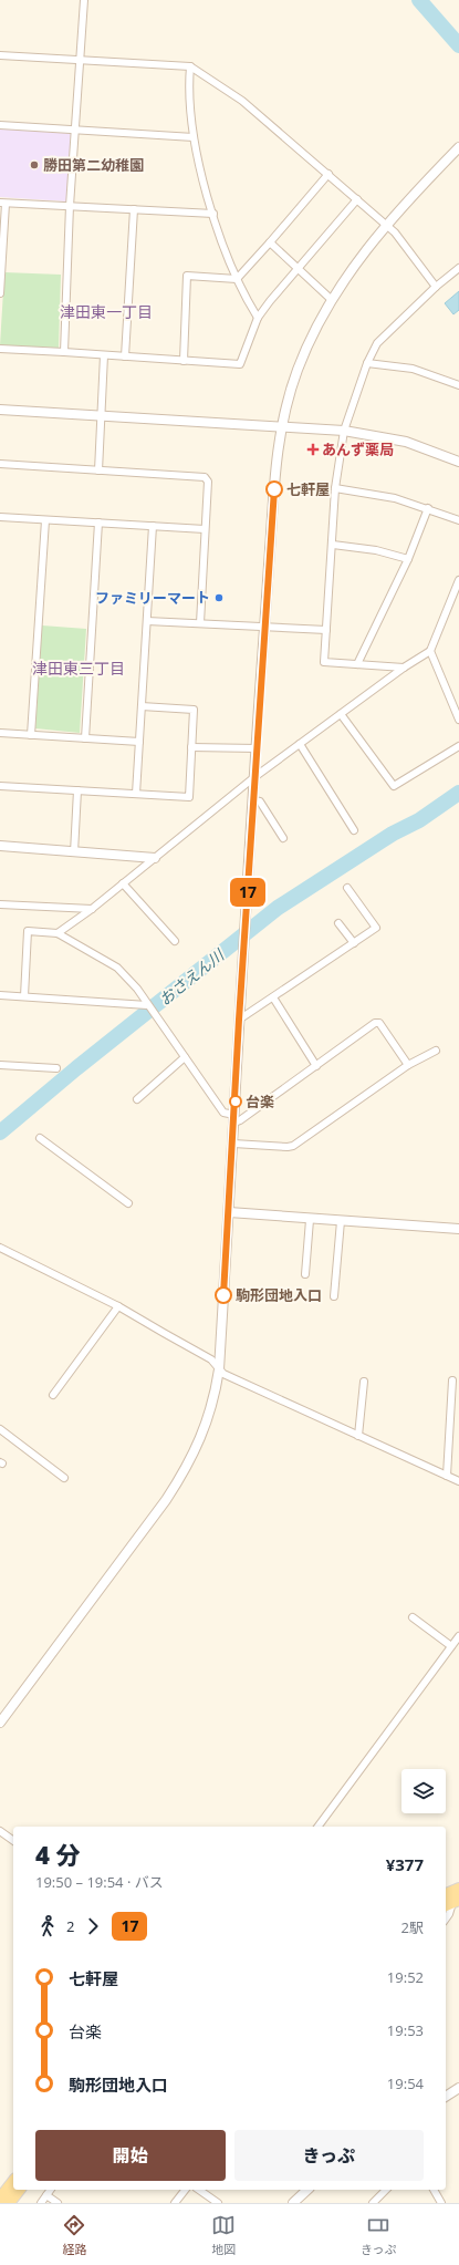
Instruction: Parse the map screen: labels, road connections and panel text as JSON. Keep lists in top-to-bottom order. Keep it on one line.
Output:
{"districts":["津田東一丁目","津田東三丁目"],"water":["おさえん川"],"places":{"other":["勝田第二幼稚園","七軒屋","ファミリーマート","台楽","駒形団地入口"],"health":["あんず薬局"]},"lines":["bus line 17"],"page":{"on_map":"17","heading":["4 分","19:50 – 19:54 · バス","¥377"],"legs":["2","17","2駅"],"list":[{"name":"七軒屋","value":"19:52"},{"name":"台楽","value":"19:53"},{"name":"駒形団地入口","value":"19:54"}],"buttons":["開始","きっぷ"],"tabs":["経路","地図","きっぷ"]}}
